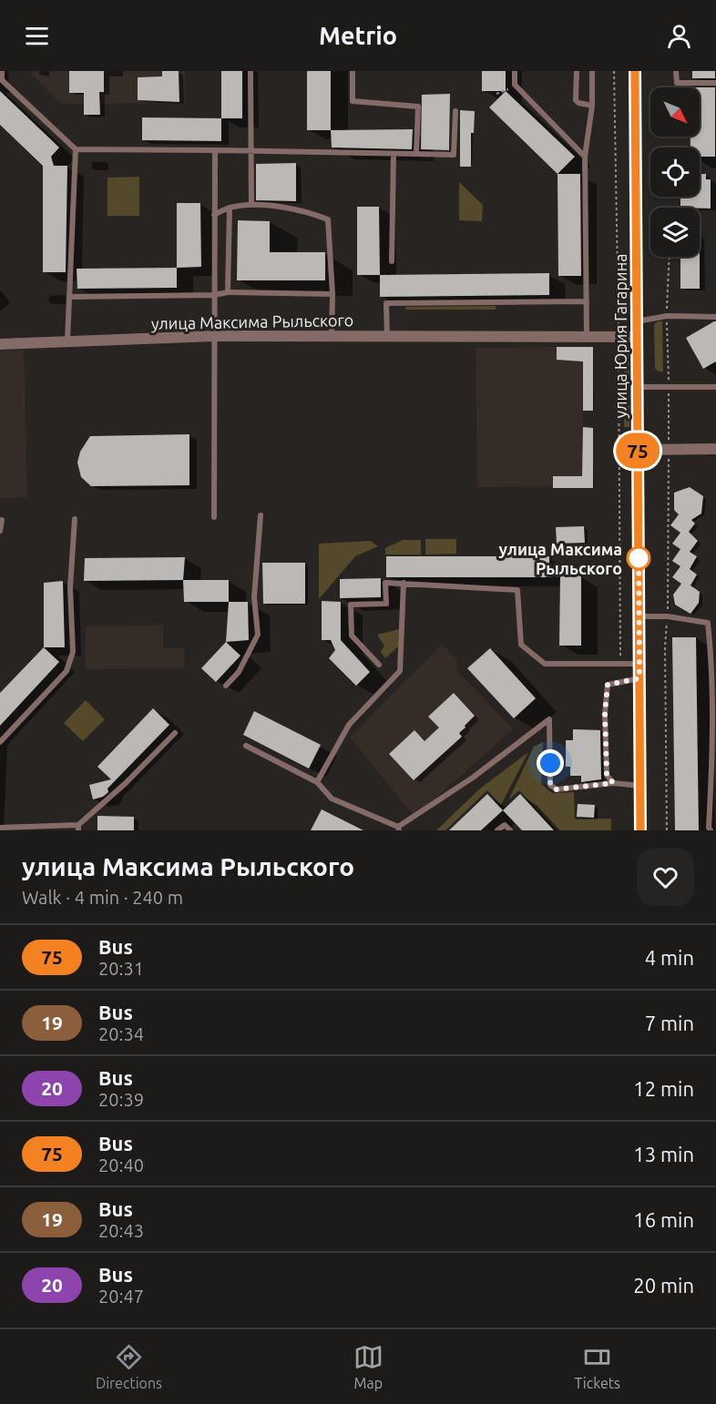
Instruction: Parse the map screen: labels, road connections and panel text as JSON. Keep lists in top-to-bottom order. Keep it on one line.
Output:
{"streets":{"main road":["улица Юрия Гагарина"],"street":["улица Максима Рыльского"]},"crossings":[["улица Максима Рыльского","улица Юрия Гагарина"]],"places":["улица Максима Рыльского"],"lines":["bus line 75"],"north":"bottom right","page":{"header":"Metrio","on_map":"75","heading":["улица Максима Рыльского","Walk · 4 min · 240 m"],"list":[{"mark":"75","name":"Bus","note":"20:31","value":"4 min"},{"mark":"19","name":"Bus","note":"20:34","value":"7 min"},{"mark":"20","name":"Bus","note":"20:39","value":"12 min"},{"mark":"75","name":"Bus","note":"20:40","value":"13 min"},{"mark":"19","name":"Bus","note":"20:43","value":"16 min"},{"mark":"20","name":"Bus","note":"20:47","value":"20 min"}],"tabs":["Directions","Map","Tickets"]}}
